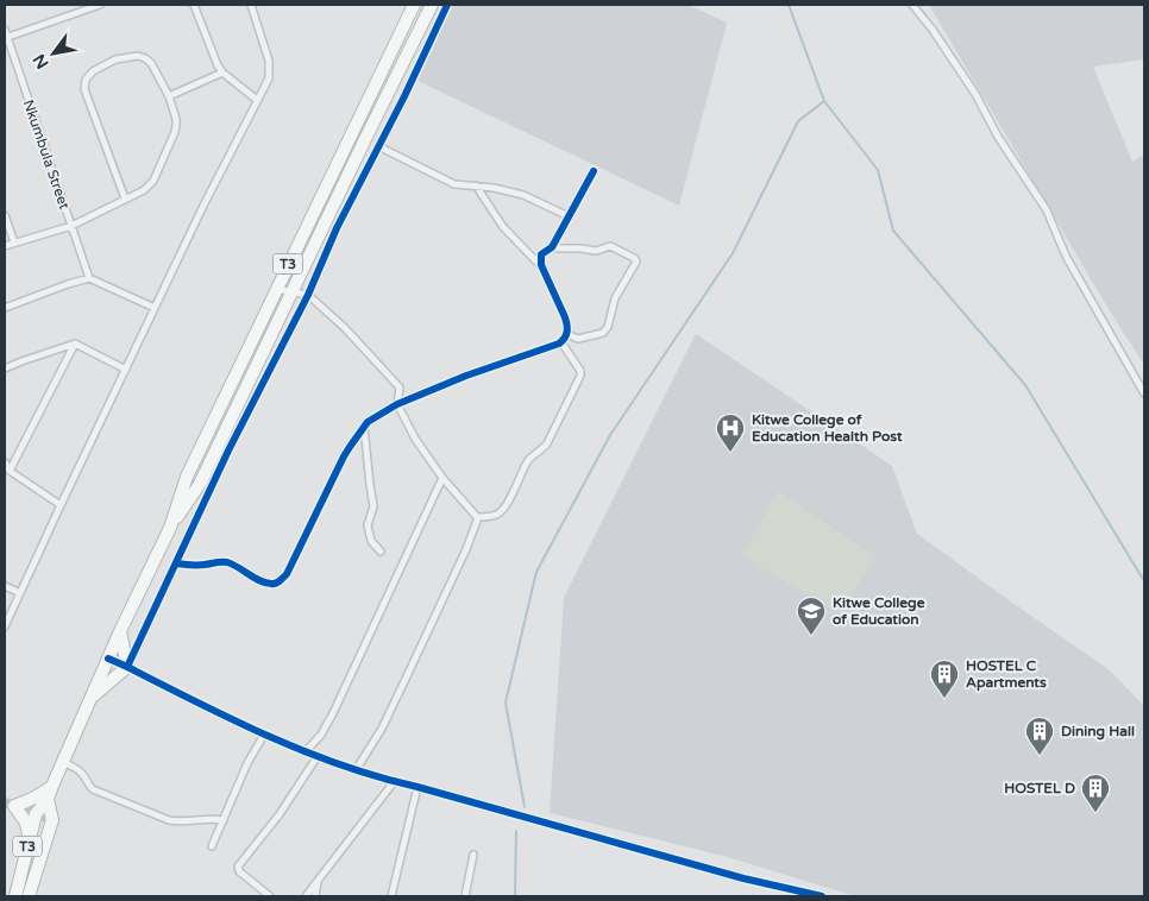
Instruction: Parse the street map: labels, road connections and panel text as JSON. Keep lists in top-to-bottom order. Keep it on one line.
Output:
{"streets":{"highway":["T3"],"street":["Nkumbula Street"]},"places":{"hospital":["Kitwe College of Education Health Post"],"school or university":["Kitwe College of Education"],"building":["HOSTEL C Apartments","Dining Hall","HOSTEL D"]},"north":"bottom left"}
